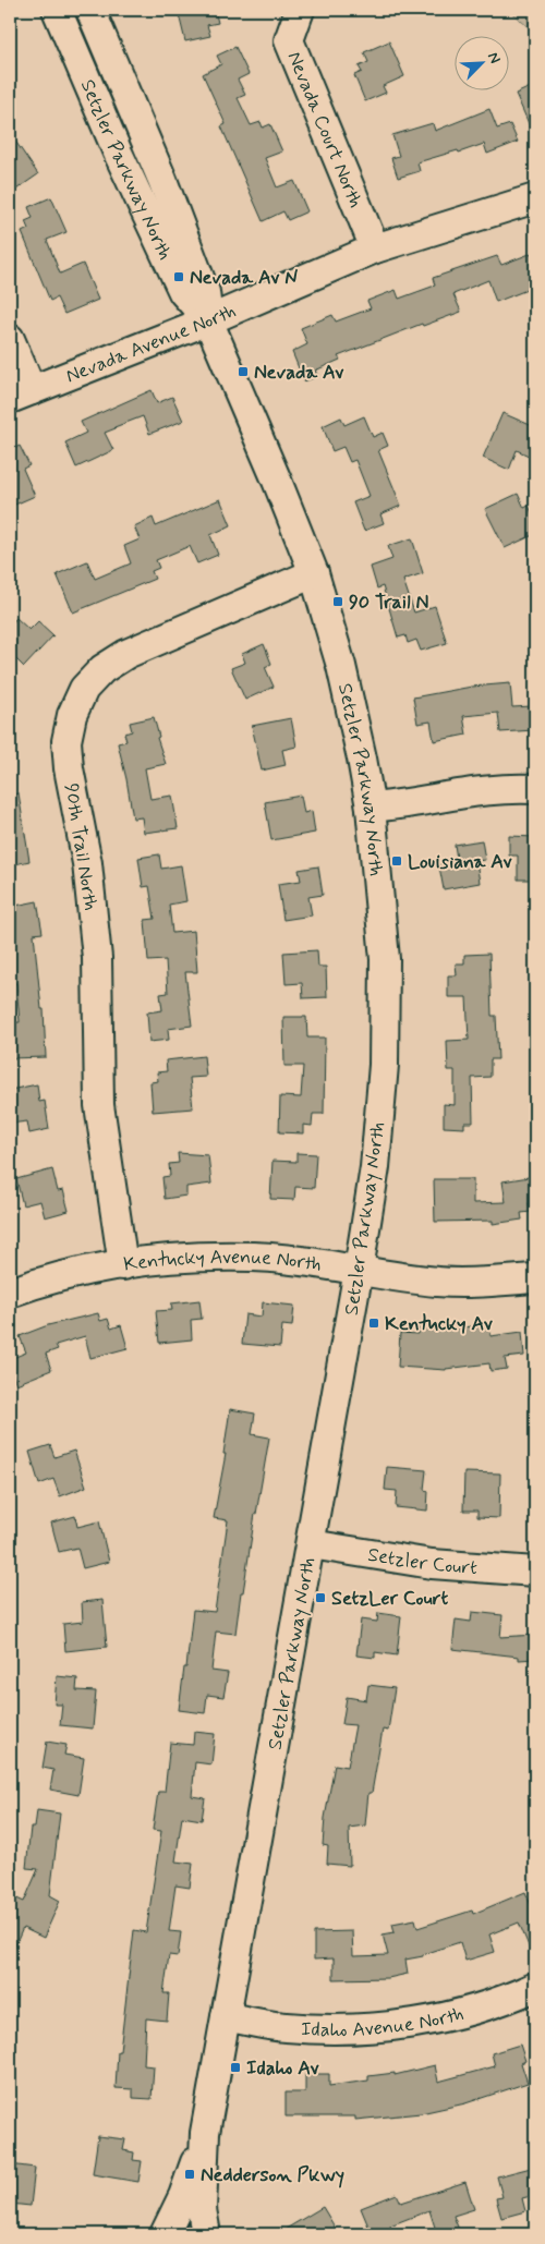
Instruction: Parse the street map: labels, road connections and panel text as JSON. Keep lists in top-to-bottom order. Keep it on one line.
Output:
{"streets":{"street":["Nevada Court North","Setzler Parkway North","Nevada Avenue North","90th Trail North","Kentucky Avenue North","Setzler Court","Idaho Avenue North"]},"crossings":[["Nevada Court North","Nevada Avenue North"],["Setzler Parkway North","Nevada Avenue North"],["Setzler Parkway North","90th Trail North"],["Setzler Parkway North","Kentucky Avenue North"],["Setzler Parkway North","Setzler Court"],["Setzler Parkway North","Idaho Avenue North"],["90th Trail North","Kentucky Avenue North"]],"places":{"transit":["Nevada Av N","Nevada Av","90 Trail N","Louisiana Av","Kentucky Av","SetzLer Court","Idaho Av","Nedderson Pkwy"]},"north":"top right"}
